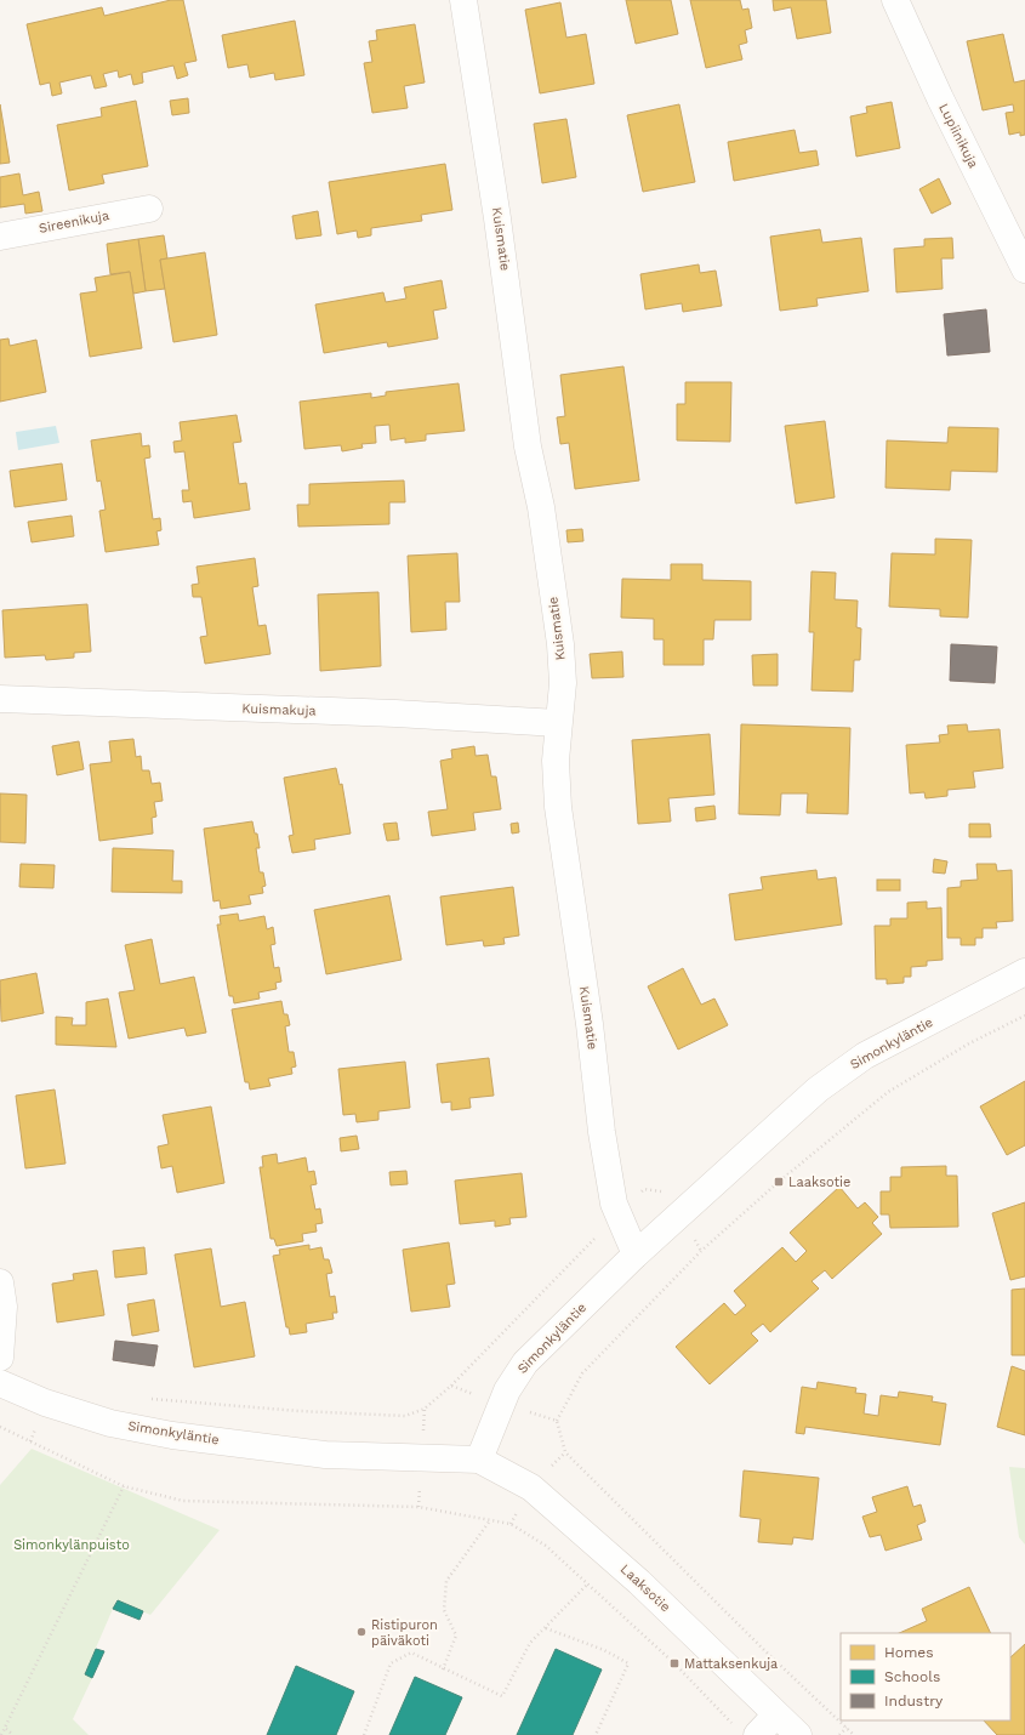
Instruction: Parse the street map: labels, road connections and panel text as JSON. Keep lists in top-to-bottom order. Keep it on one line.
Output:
{"streets":{"street":["Lupiinikuja","Sireenikuja","Kuismatie","Kuismakuja","Simonkyläntie","Laaksotie"]},"crossings":[["Kuismatie","Kuismakuja"],["Kuismatie","Simonkyläntie"],["Simonkyläntie","Laaksotie"]],"parks":["Simonkylänpuisto"],"places":{"transit":["Laaksotie","Mattaksenkuja"],"other":["Ristipuron päiväkoti"]},"legend":["Homes","Schools","Industry"]}
